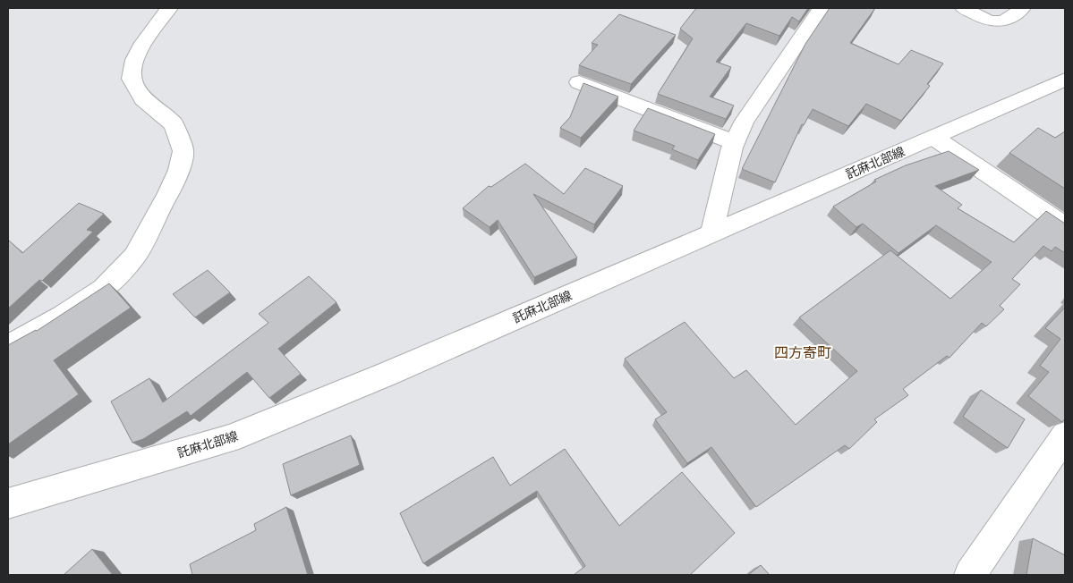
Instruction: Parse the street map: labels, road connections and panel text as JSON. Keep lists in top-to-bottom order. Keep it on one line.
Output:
{"streets":{"street":["託麻北部線"]},"districts":["四方寄町"]}
